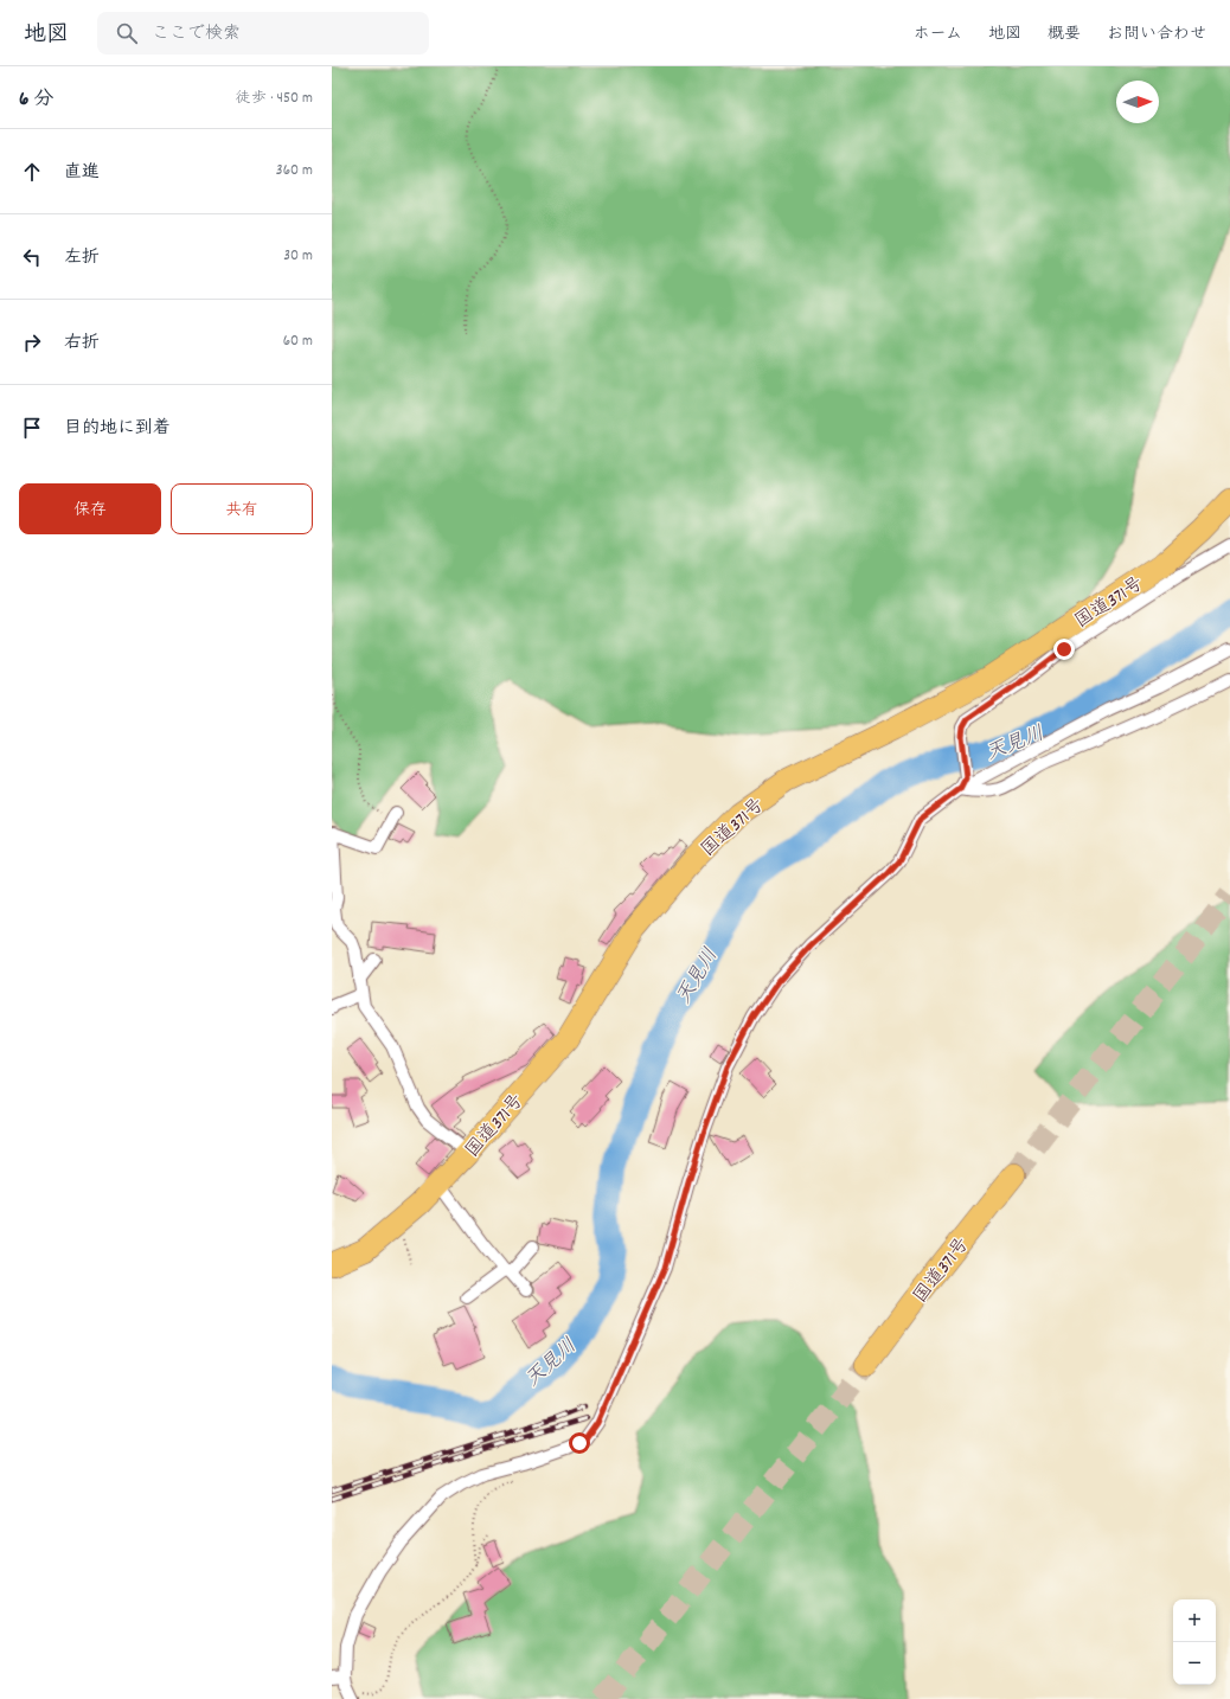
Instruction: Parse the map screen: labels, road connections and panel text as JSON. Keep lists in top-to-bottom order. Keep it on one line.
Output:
{"streets":{"highway":["国道371号"]},"water":["天見川"],"north":"right","page":{"header":"地図","search":"ここで検索","nav":["ホーム","地図","概要","お問い合わせ"],"heading":["6 分","徒歩 · 450 m"],"list":[["直進","360 m"],["左折","30 m"],["右折","60 m"],"目的地に到着"],"buttons":["保存","共有"],"map_buttons":["+","−"]}}
